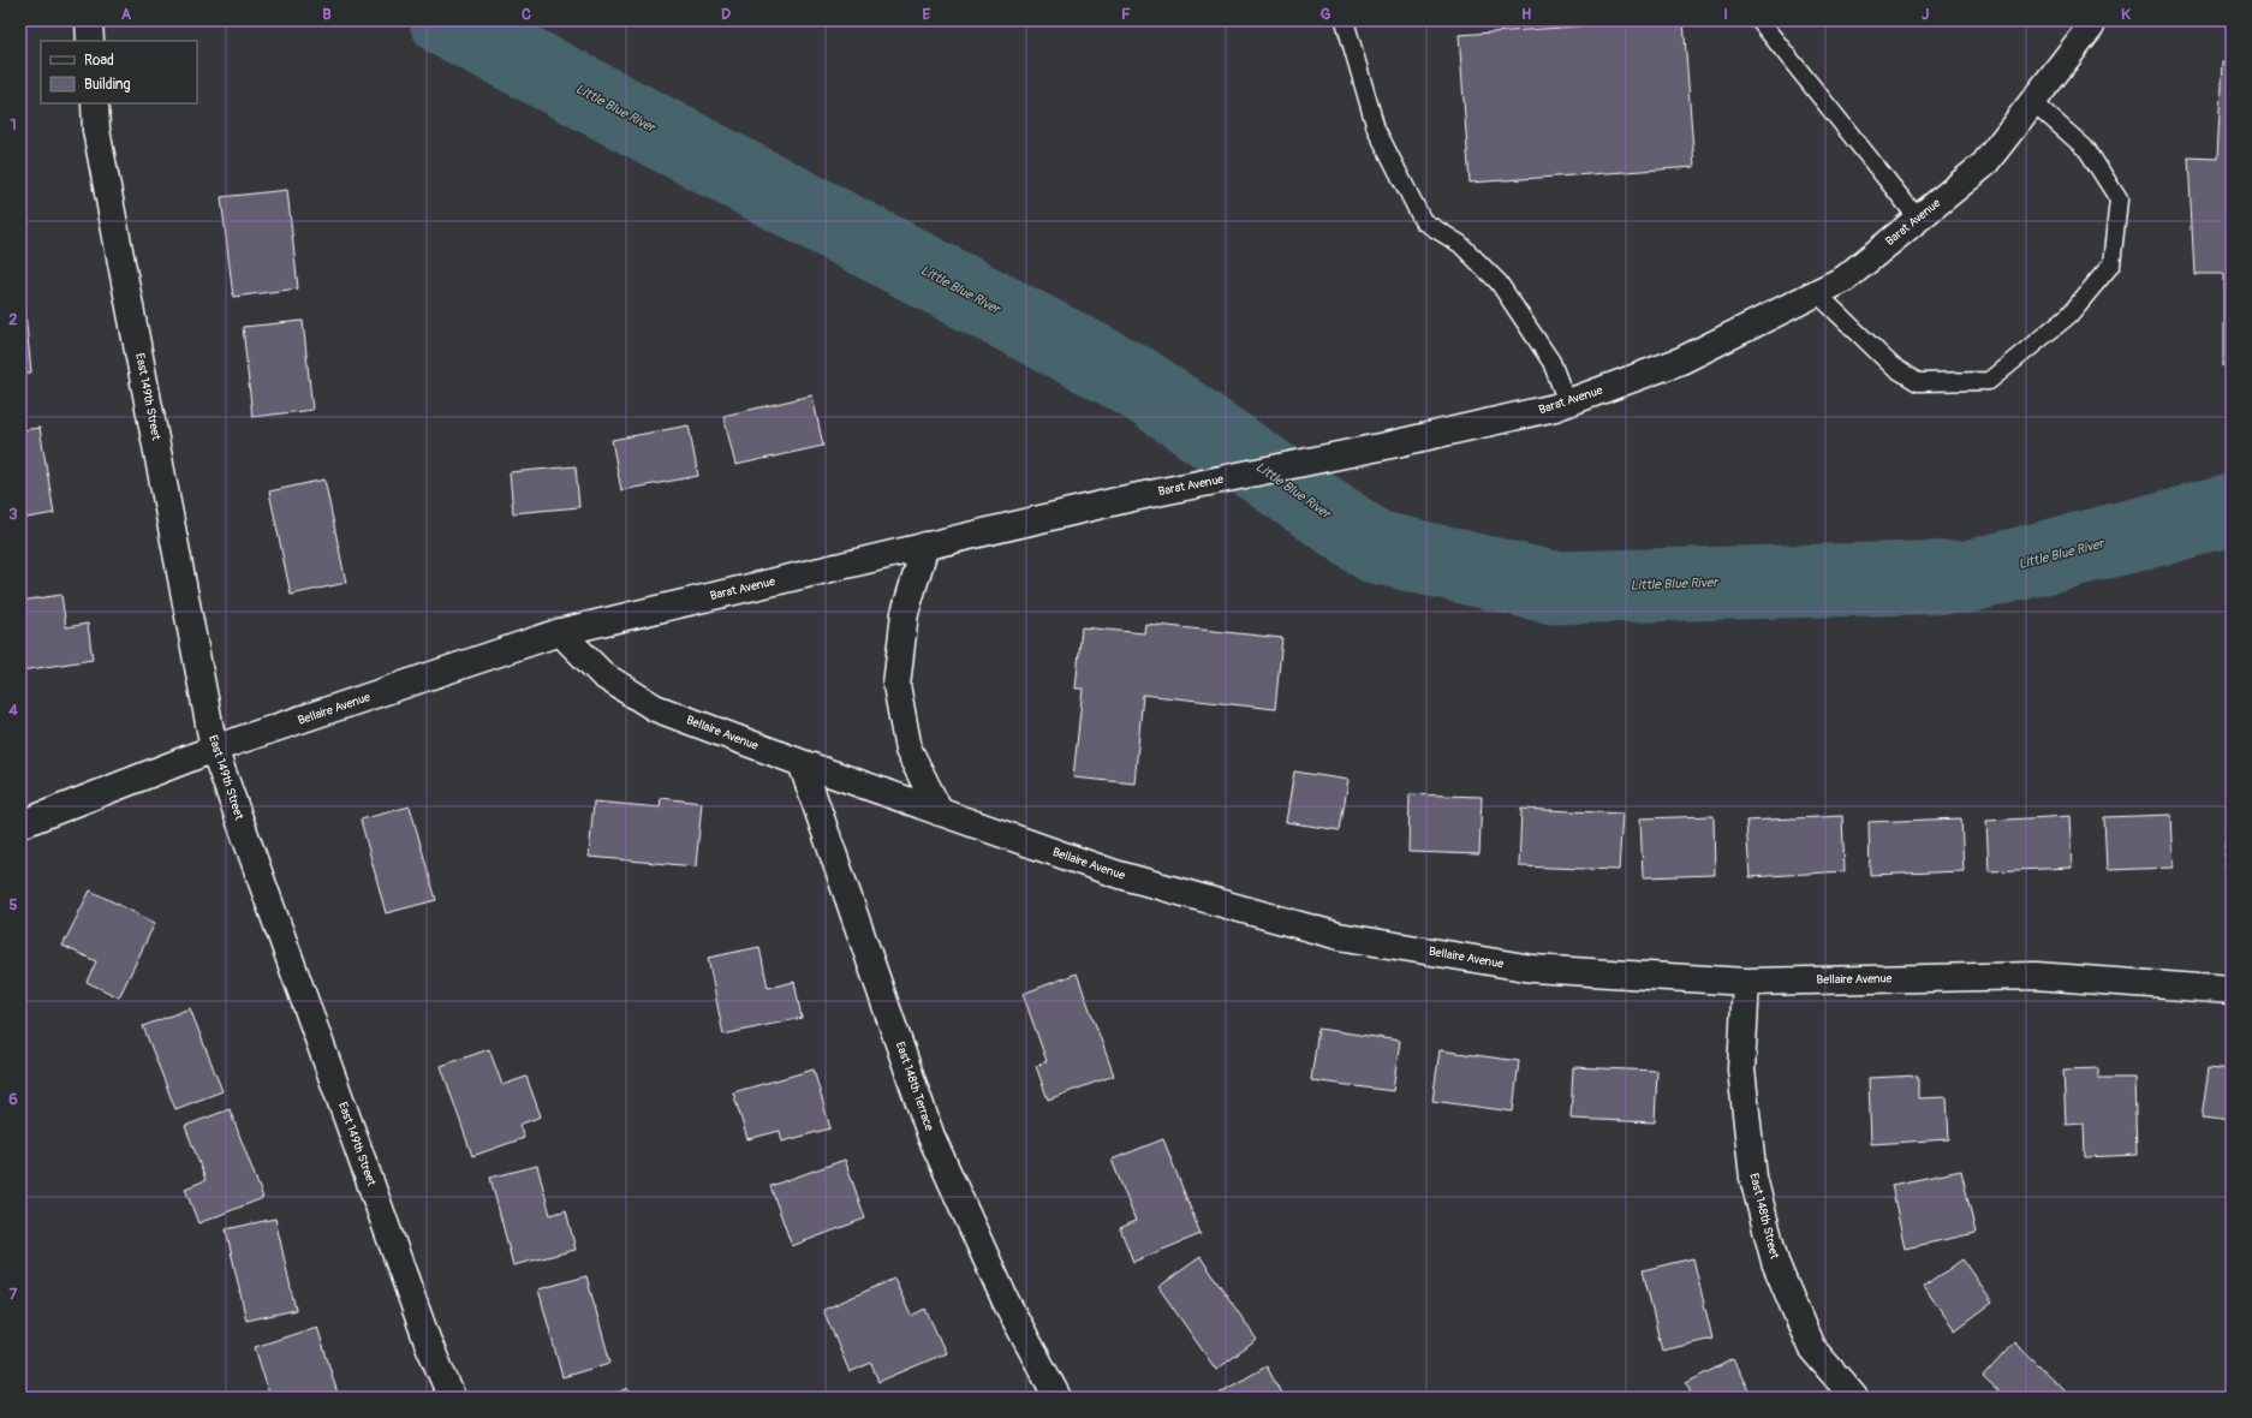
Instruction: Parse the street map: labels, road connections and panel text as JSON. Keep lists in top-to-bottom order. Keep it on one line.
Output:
{"streets":{"street":["Barat Avenue","East 149th Street","Bellaire Avenue","East 148th Terrace","East 148th Street"]},"crossings":[["Barat Avenue","Bellaire Avenue"],["East 149th Street","Bellaire Avenue"],["Bellaire Avenue","East 148th Terrace"],["Bellaire Avenue","East 148th Street"]],"water":["Little Blue River"],"legend":["Road","Building"],"grid":{"columns":["A","B","C","D","E","F","G","H","I","J","K"],"rows":["1","2","3","4","5","6","7"]}}
